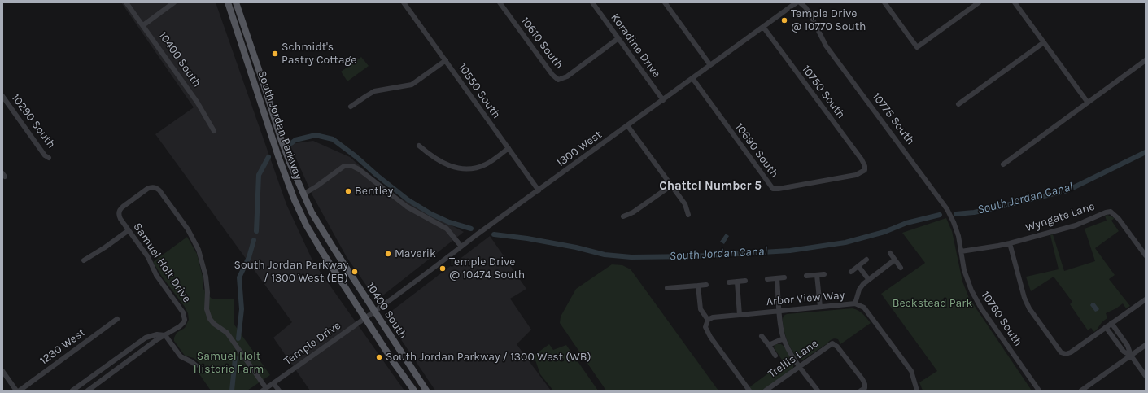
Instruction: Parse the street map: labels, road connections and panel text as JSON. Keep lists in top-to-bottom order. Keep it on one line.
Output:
{"streets":{"main road":["10400 South","South Jordan Parkway"],"street":["10610 South","Koradine Drive","10550 South","10750 South","10775 South","10290 South","1300 West","10690 South","Wyngate Lane","Samuel Holt Drive","Arbor View Way","10760 South","Temple Drive","1230 West","Trellis Lane"]},"crossings":[["10610 South","Koradine Drive"],["Koradine Drive","1300 West"],["10400 South","South Jordan Parkway"],["10400 South","1300 West"],["10400 South","Temple Drive"],["10550 South","1300 West"],["10750 South","1300 West"],["10750 South","10690 South"],["10775 South","Wyngate Lane"],["10775 South","10760 South"],["1300 West","10690 South"],["1300 West","Temple Drive"],["Wyngate Lane","10760 South"],["Samuel Holt Drive","Temple Drive"]],"districts":["Chattel Number 5"],"water":["South Jordan Canal"],"parks":["Beckstead Park","Samuel Holt Historic Farm"],"places":["Temple Drive @ 10770 South","Schmidt's Pastry Cottage","Bentley","Maverik","Temple Drive @ 10474 South","South Jordan Parkway / 1300 West (EB)","South Jordan Parkway / 1300 West (WB)"]}
